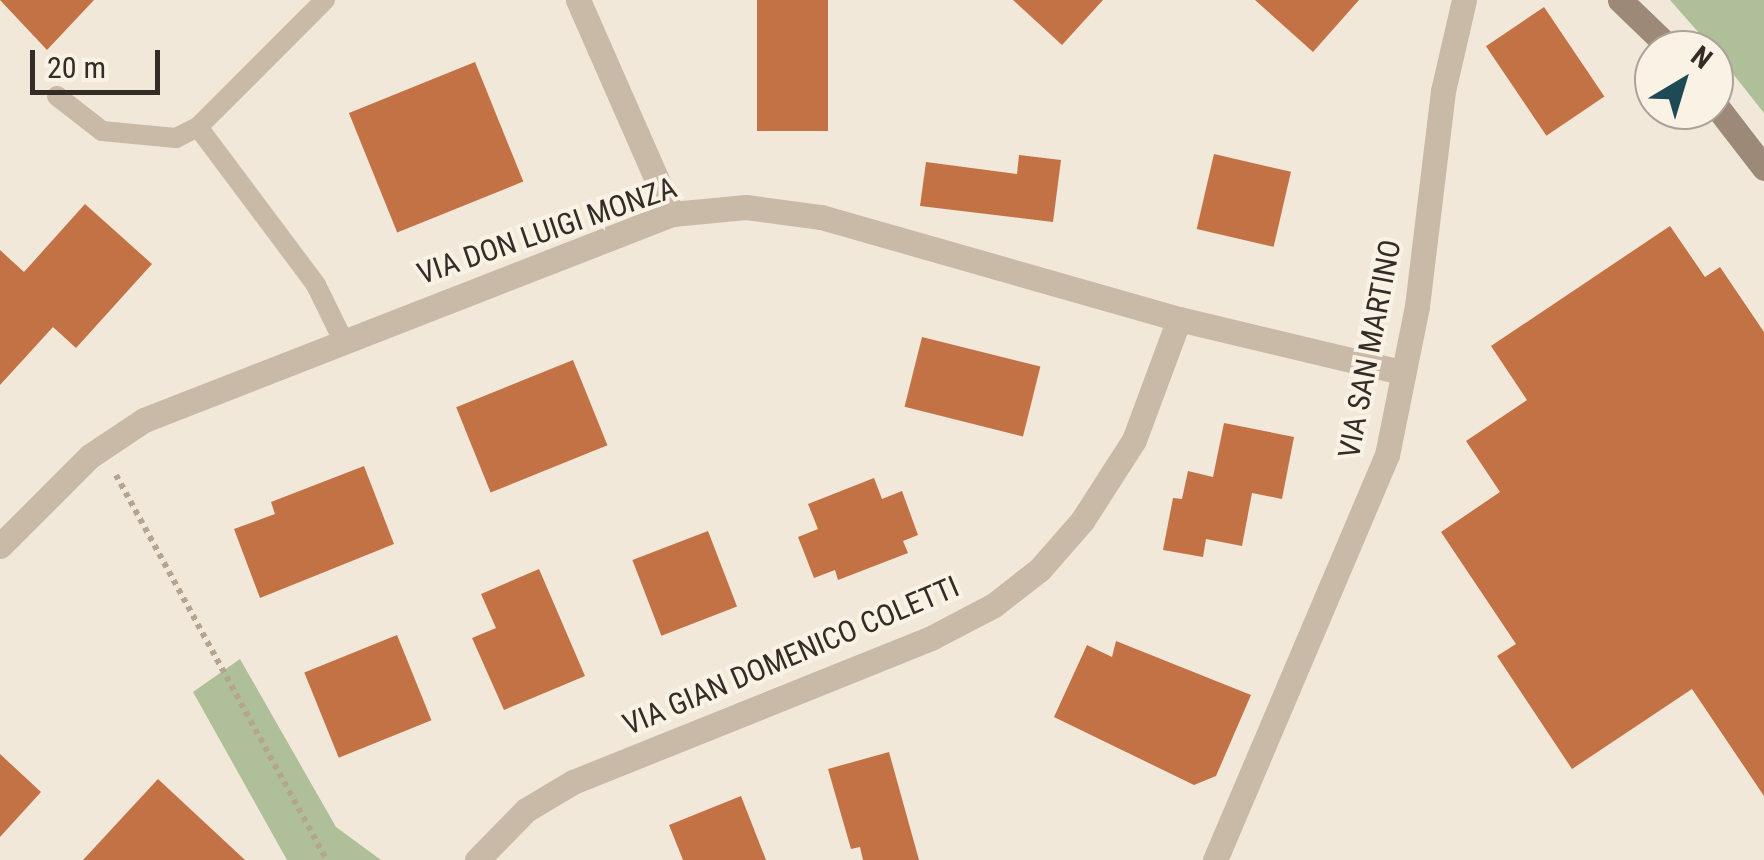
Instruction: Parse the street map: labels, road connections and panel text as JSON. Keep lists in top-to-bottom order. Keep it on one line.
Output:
{"streets":{"street":["VIA DON LUIGI MONZA","VIA SAN MARTINO","VIA GIAN DOMENICO COLETTI"]},"crossings":[["VIA DON LUIGI MONZA","VIA SAN MARTINO"],["VIA DON LUIGI MONZA","VIA GIAN DOMENICO COLETTI"]],"scale_bar":"20 m","north":"top right"}
